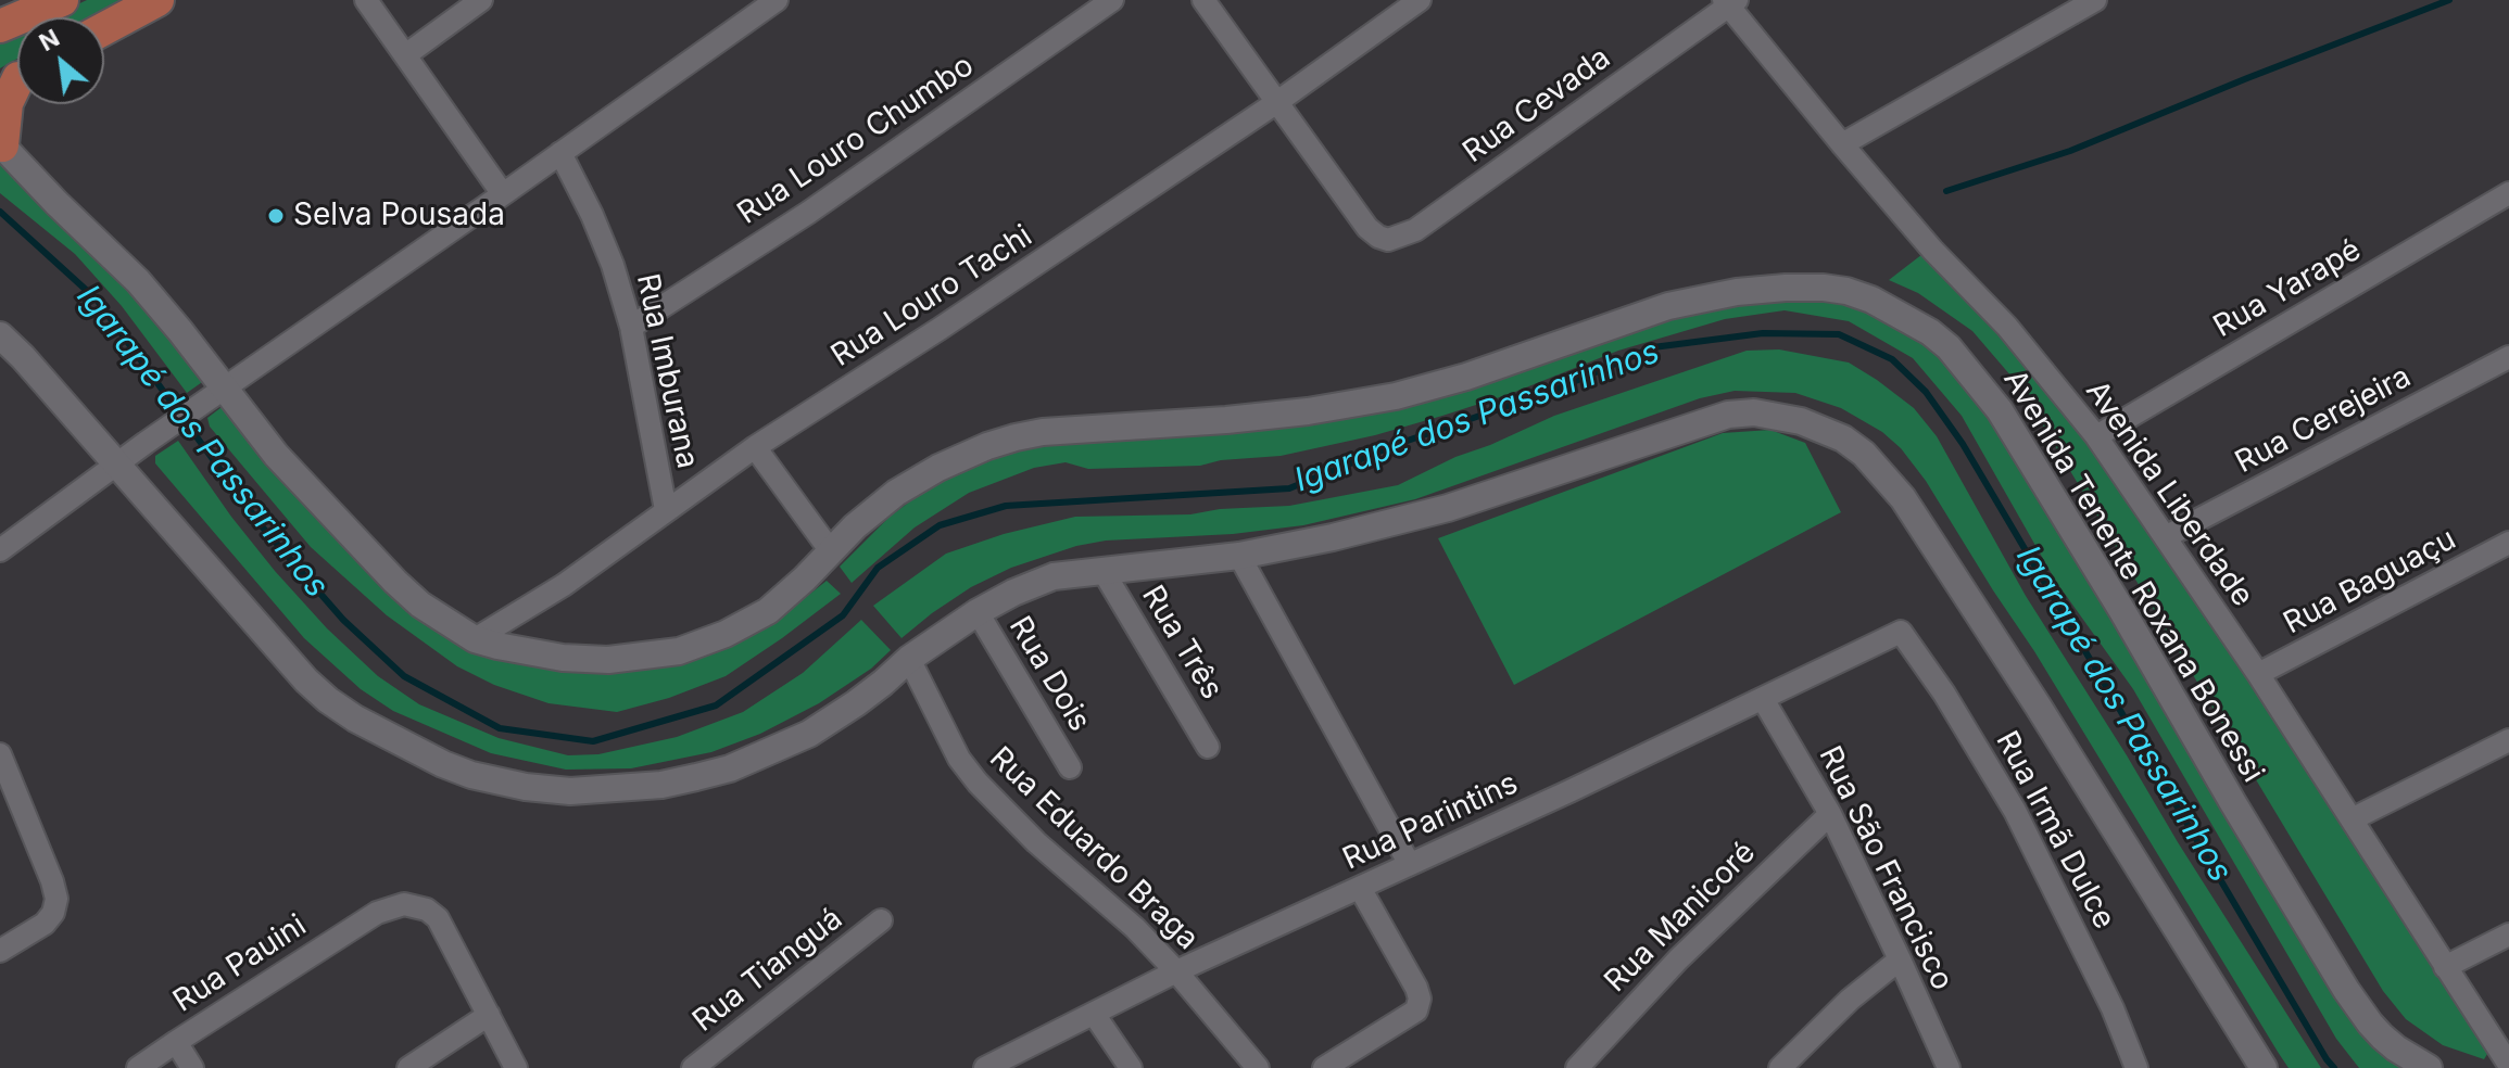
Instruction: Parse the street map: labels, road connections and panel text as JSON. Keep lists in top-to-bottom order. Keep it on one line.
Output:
{"streets":{"street":["Rua Cevada","Rua Louro Chumbo","Rua Yarapé","Rua Louro Tachi","Rua Imburana","Rua Cerejeira","Avenida Liberdade","Avenida Tenente Roxana Bonessi","Rua Baguaçu","Rua Três","Rua Dois","Rua Parintins","Rua Irmã Dulce","Rua Eduardo Braga","Rua São Francisco","Rua Manicoré","Rua Pauini","Rua Tianguá"]},"crossings":[["Rua Cevada","Rua Louro Tachi"],["Rua Cevada","Avenida Liberdade"],["Rua Louro Chumbo","Rua Imburana"],["Rua Yarapé","Avenida Liberdade"],["Rua Louro Tachi","Rua Imburana"],["Rua Louro Tachi","Avenida Tenente Roxana Bonessi"],["Rua Cerejeira","Avenida Liberdade"],["Avenida Liberdade","Rua Baguaçu"],["Rua Parintins","Rua Irmã Dulce"],["Rua Parintins","Rua Eduardo Braga"],["Rua Parintins","Rua São Francisco"],["Rua São Francisco","Rua Manicoré"]],"water":["Igarapé dos Passarinhos"],"places":["Selva Pousada"],"north":"top left"}
